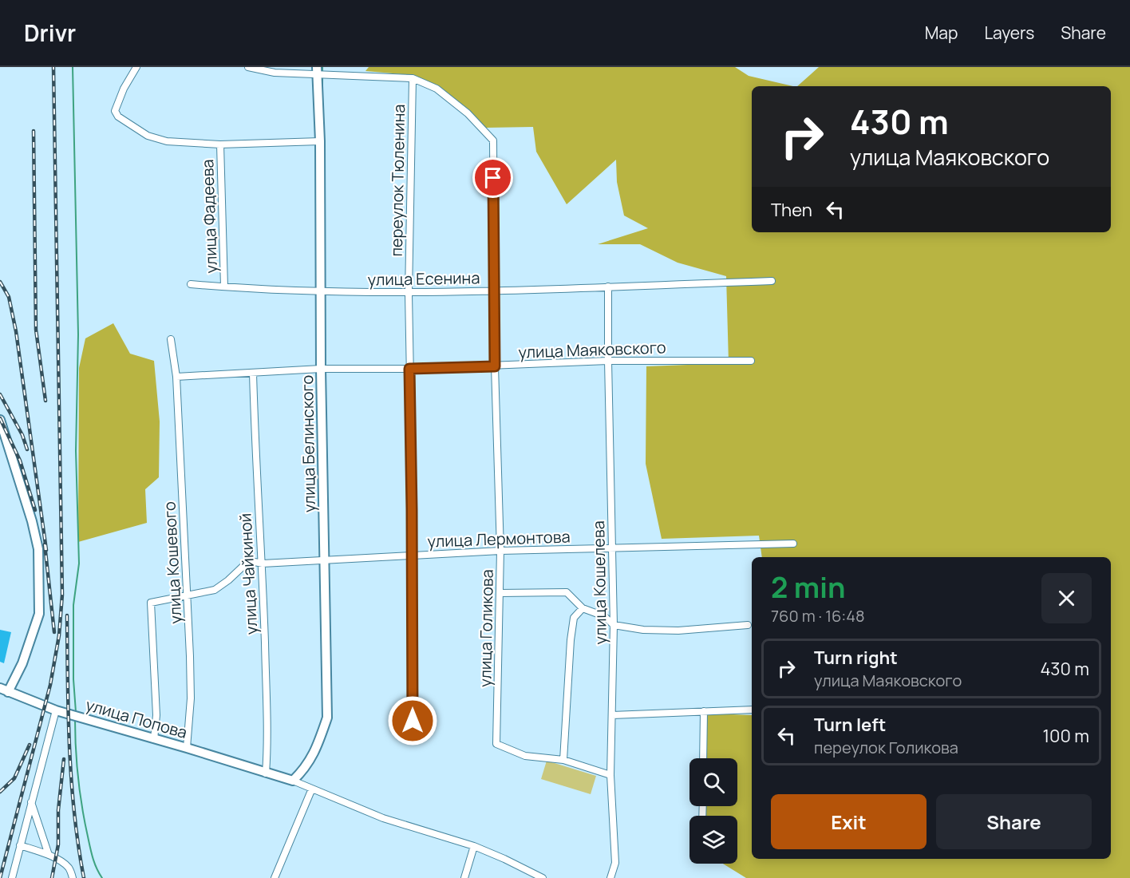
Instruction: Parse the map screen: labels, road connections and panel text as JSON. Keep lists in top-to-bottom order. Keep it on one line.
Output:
{"streets":{"street":["переулок Тюленина","улица Фадеева","улица Есенина","улица Маяковского","улица Белинского","улица Лермонтова","улица Кошевого","улица Чайкиной","улица Кошелева","улица Голикова","улица Попова"]},"crossings":[["переулок Тюленина","улица Есенина"],["переулок Тюленина","улица Маяковского"],["переулок Тюленина","улица Лермонтова"],["переулок Тюленина","улица Голикова"],["улица Фадеева","улица Есенина"],["улица Есенина","улица Белинского"],["улица Есенина","улица Кошелева"],["улица Есенина","улица Голикова"],["улица Маяковского","улица Белинского"],["улица Маяковского","улица Кошевого"],["улица Маяковского","улица Чайкиной"],["улица Маяковского","улица Кошелева"],["улица Маяковского","улица Голикова"],["улица Белинского","улица Лермонтова"],["улица Лермонтова","улица Кошевого"],["улица Лермонтова","улица Чайкиной"],["улица Лермонтова","улица Кошелева"],["улица Лермонтова","улица Голикова"],["улица Лермонтова","улица Попова"],["улица Кошевого","улица Попова"],["улица Чайкиной","улица Попова"],["улица Кошелева","улица Голикова"]],"page":{"header":"Drivr","nav":["Map","Layers","Share"],"turn":["430 m","улица Маяковского"],"then":"Then","heading":["2 min","760 m · 16:48"],"list":[{"name":"Turn right","note":"улица Маяковского","value":"430 m"},{"name":"Turn left","note":"переулок Голикова","value":"100 m"}],"buttons":["Exit","Share"]}}
